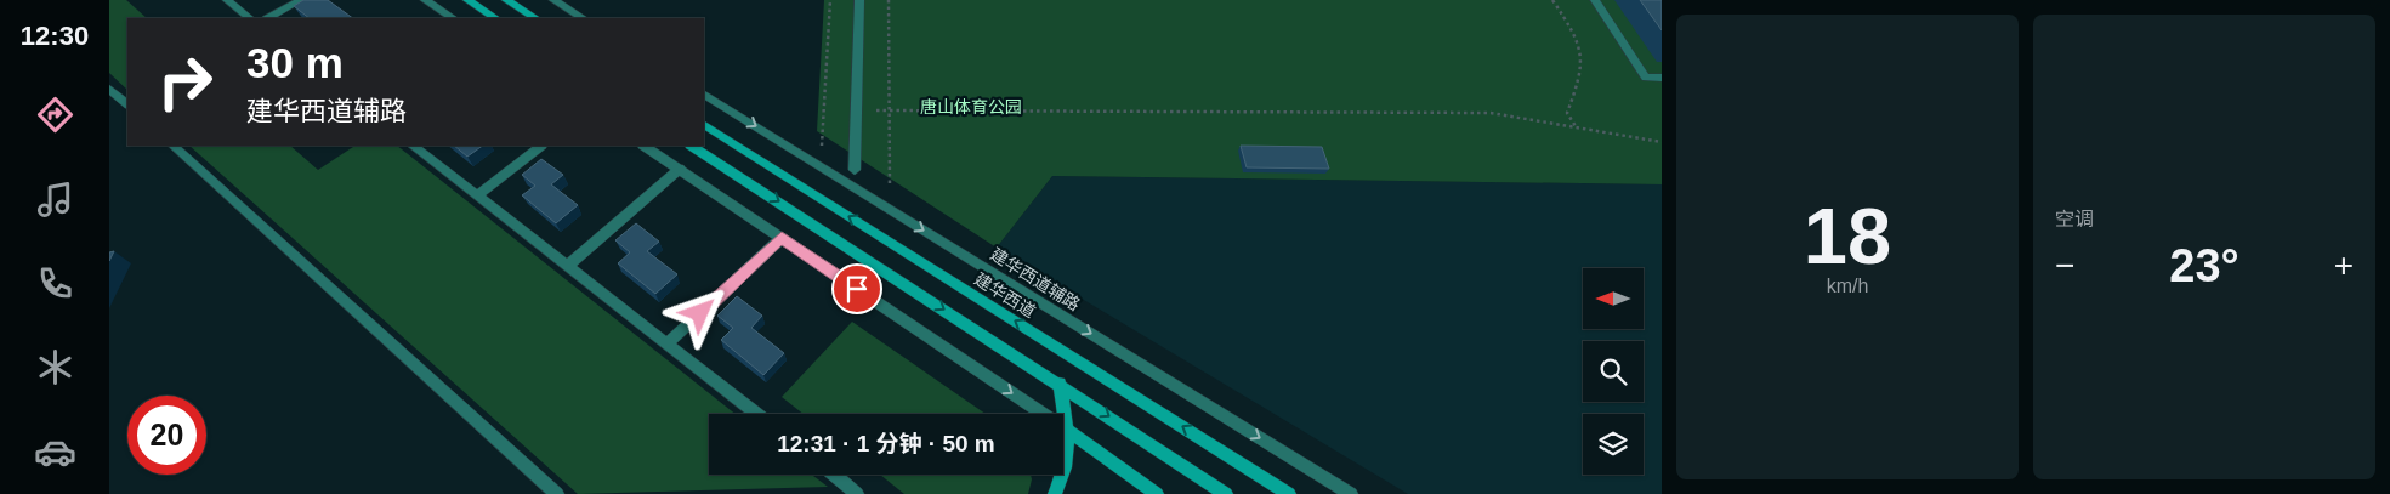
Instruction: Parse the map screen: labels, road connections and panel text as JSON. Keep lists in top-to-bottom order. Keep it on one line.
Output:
{"streets":{"main road":["建华西道"],"street":["建华西道辅路"]},"parks":["唐山体育公园"],"north":"left","page":{"tabs":"12:30","tile":[["18","km/h"],"空调"],"turn":["30 m","建华西道辅路"],"heat":["−","23°","+"],"limit":"20","trip":"12:31 · 1 分钟 · 50 m"}}
